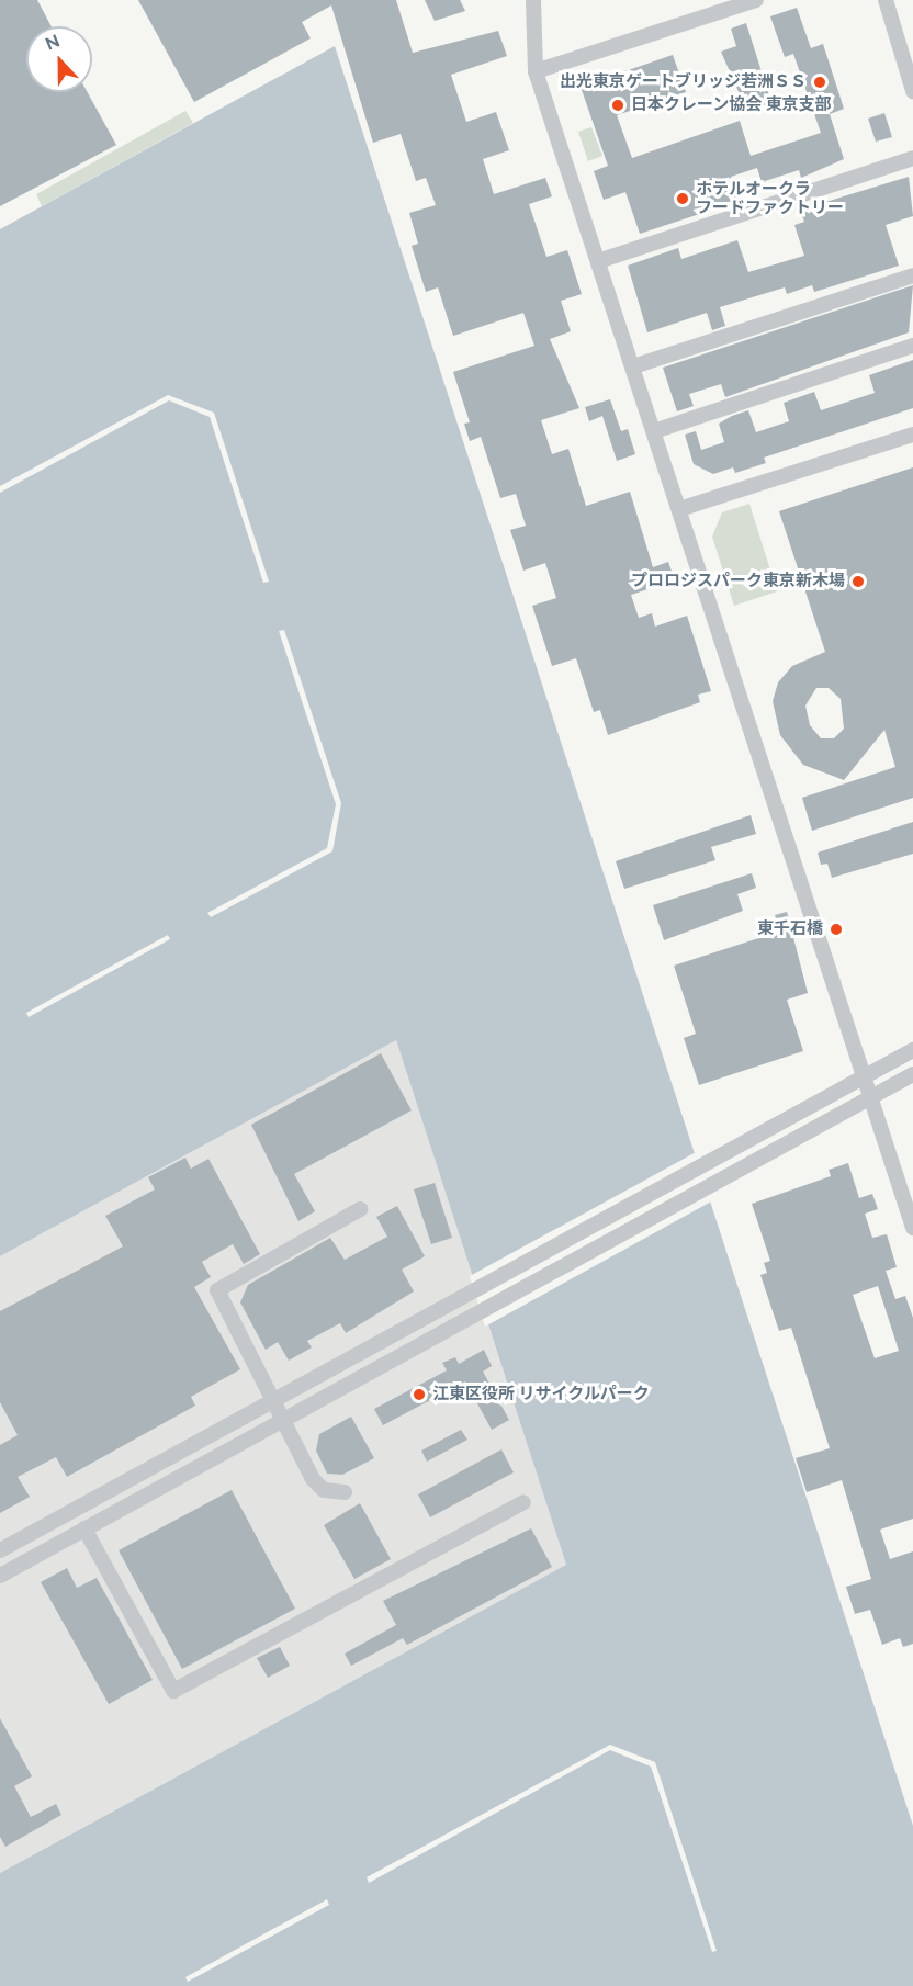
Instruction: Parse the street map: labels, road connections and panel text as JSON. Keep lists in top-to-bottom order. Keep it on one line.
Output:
{"places":["出光東京ゲートブリッジ若洲ＳＳ","日本クレーン協会 東京支部","ホテルオークラ フードファクトリー","プロロジスパーク東京新木場","東千石橋","江東区役所 リサイクルパーク"],"north":"top"}
